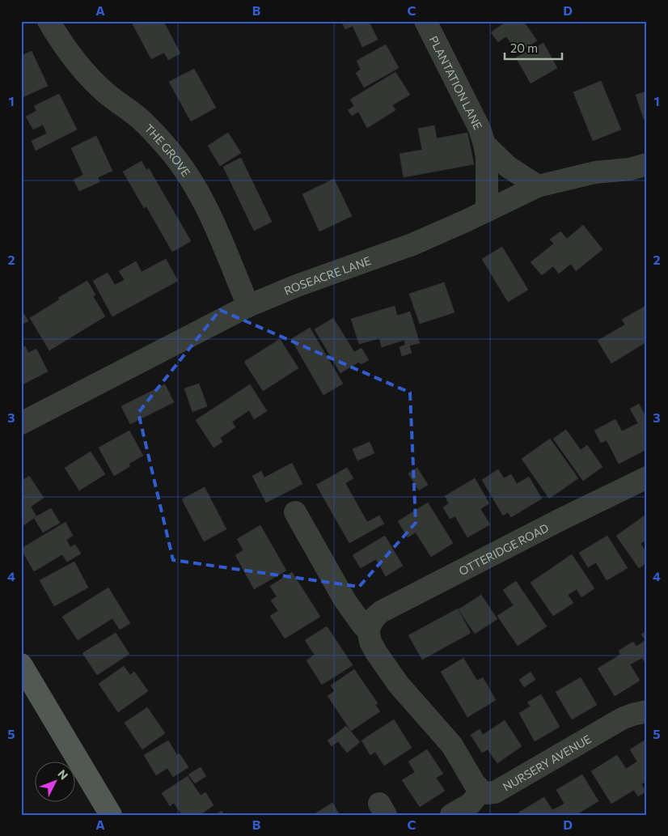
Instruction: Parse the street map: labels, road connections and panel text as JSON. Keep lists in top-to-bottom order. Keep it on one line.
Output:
{"streets":{"street":["PLANTATION LANE","THE GROVE","ROSEACRE LANE","OTTERIDGE ROAD","NURSERY AVENUE"]},"crossings":[["PLANTATION LANE","ROSEACRE LANE"],["THE GROVE","ROSEACRE LANE"]],"scale_bar":"20 m","north":"top right","grid":{"columns":["A","B","C","D"],"rows":["1","2","3","4","5"]}}
